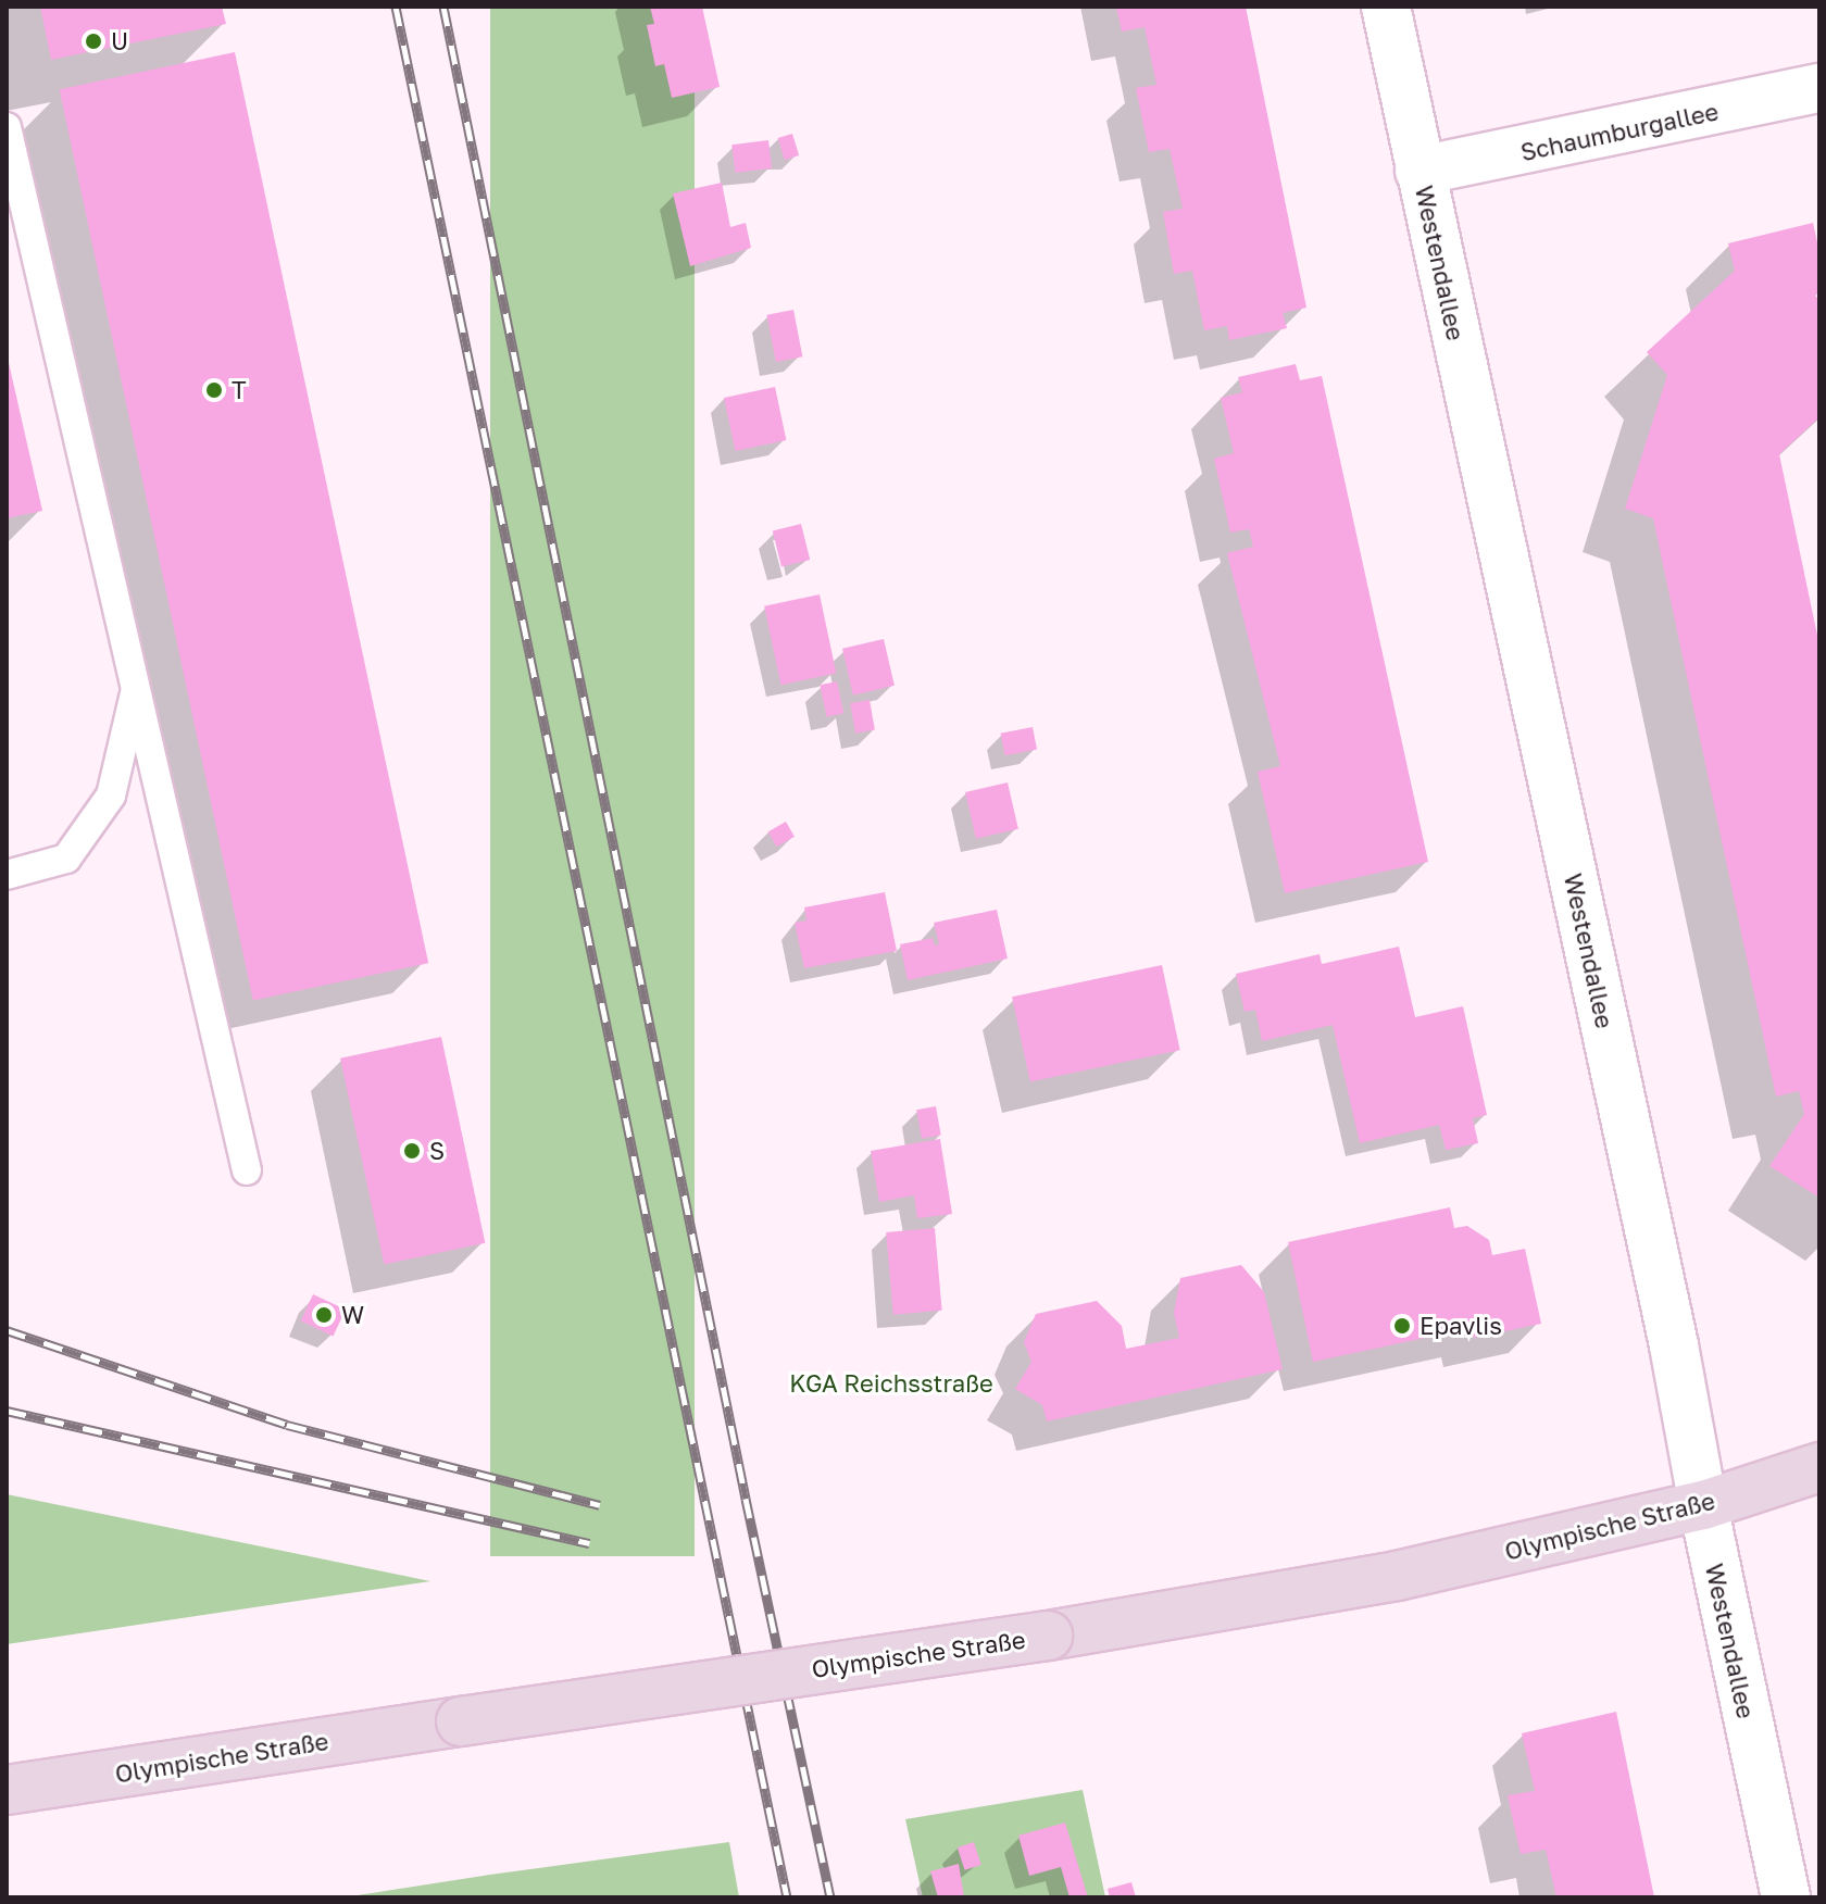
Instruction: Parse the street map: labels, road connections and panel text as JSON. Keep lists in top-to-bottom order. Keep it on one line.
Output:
{"streets":{"main road":["Olympische Straße"],"street":["Schaumburgallee","Westendallee"]},"crossings":[["Schaumburgallee","Westendallee"],["Westendallee","Olympische Straße"]],"parks":["KGA Reichsstraße"],"places":["U","T","S","W","Epavlis"]}
